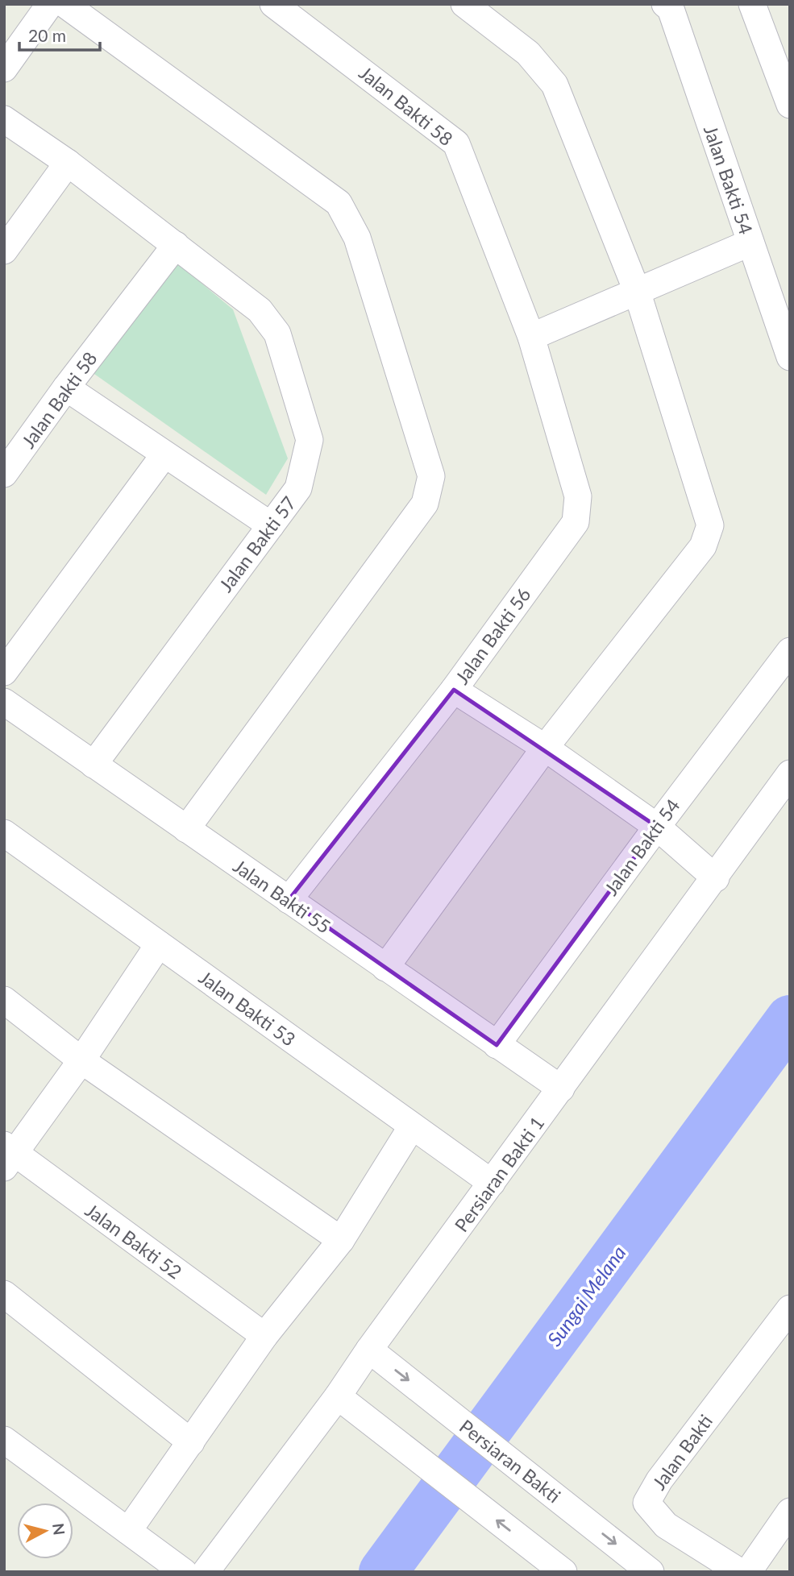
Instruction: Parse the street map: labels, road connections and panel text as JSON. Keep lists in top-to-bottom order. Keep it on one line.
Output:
{"streets":{"street":["Jalan Bakti 58","Jalan Bakti 54","Jalan Bakti 57","Jalan Bakti 56","Jalan Bakti 55","Jalan Bakti 53","Persiaran Bakti 1","Jalan Bakti 52","Jalan Bakti","Persiaran Bakti"]},"crossings":[["Jalan Bakti 58","Jalan Bakti 57"],["Jalan Bakti 58","Jalan Bakti 56"],["Jalan Bakti 54","Jalan Bakti 55"],["Jalan Bakti 57","Jalan Bakti 55"],["Jalan Bakti 56","Jalan Bakti 55"],["Jalan Bakti 55","Persiaran Bakti 1"],["Jalan Bakti 53","Persiaran Bakti 1"],["Persiaran Bakti 1","Persiaran Bakti"]],"water":["Sungai Melana"],"scale_bar":"20 m","north":"right"}
